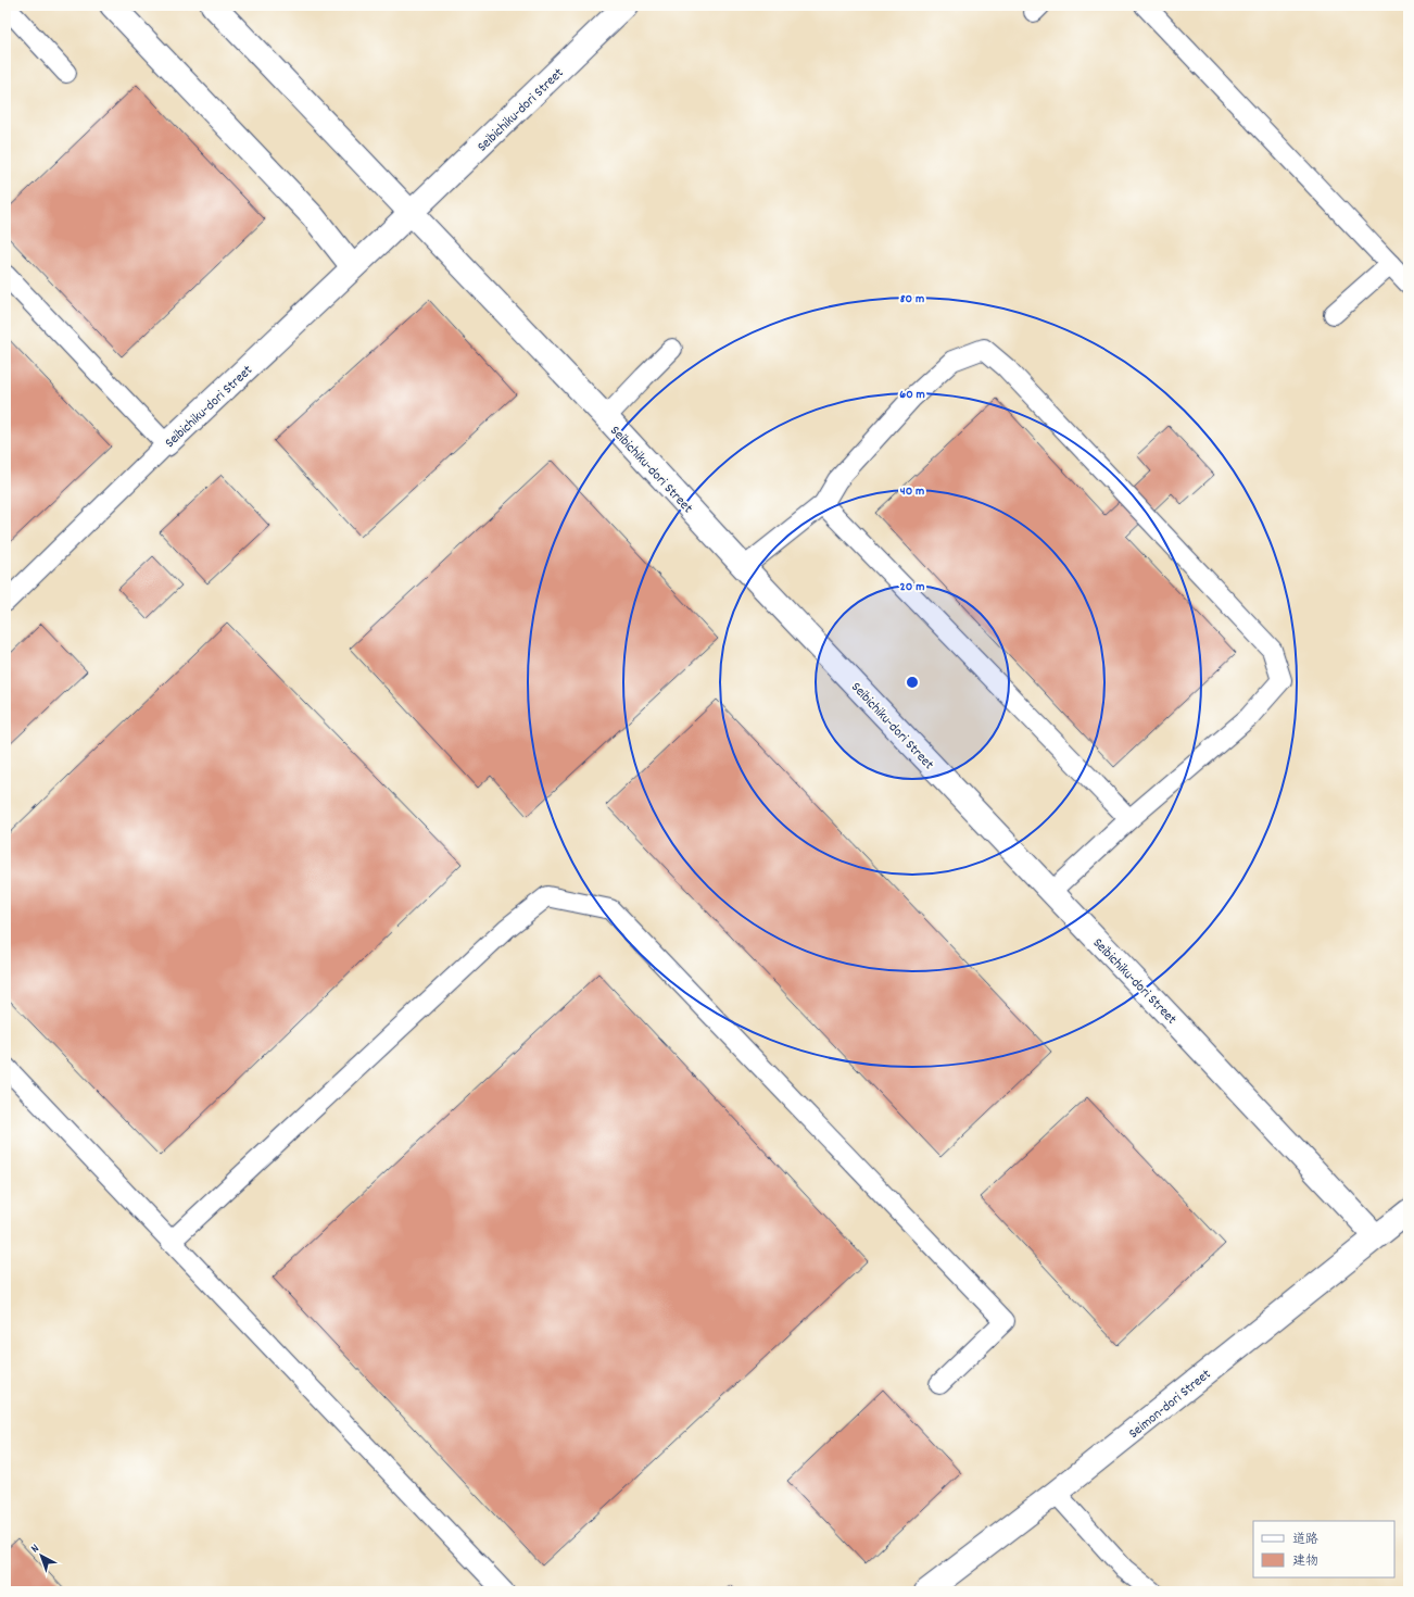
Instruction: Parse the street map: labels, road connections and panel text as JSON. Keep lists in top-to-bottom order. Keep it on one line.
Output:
{"streets":{"street":["Seibichiku-dori Street","Seimon-dori Street"]},"crossings":[["Seibichiku-dori Street","Seimon-dori Street"]],"legend":["道路","建物"],"north":"top left","rings":["80 m","60 m","40 m","20 m"]}
